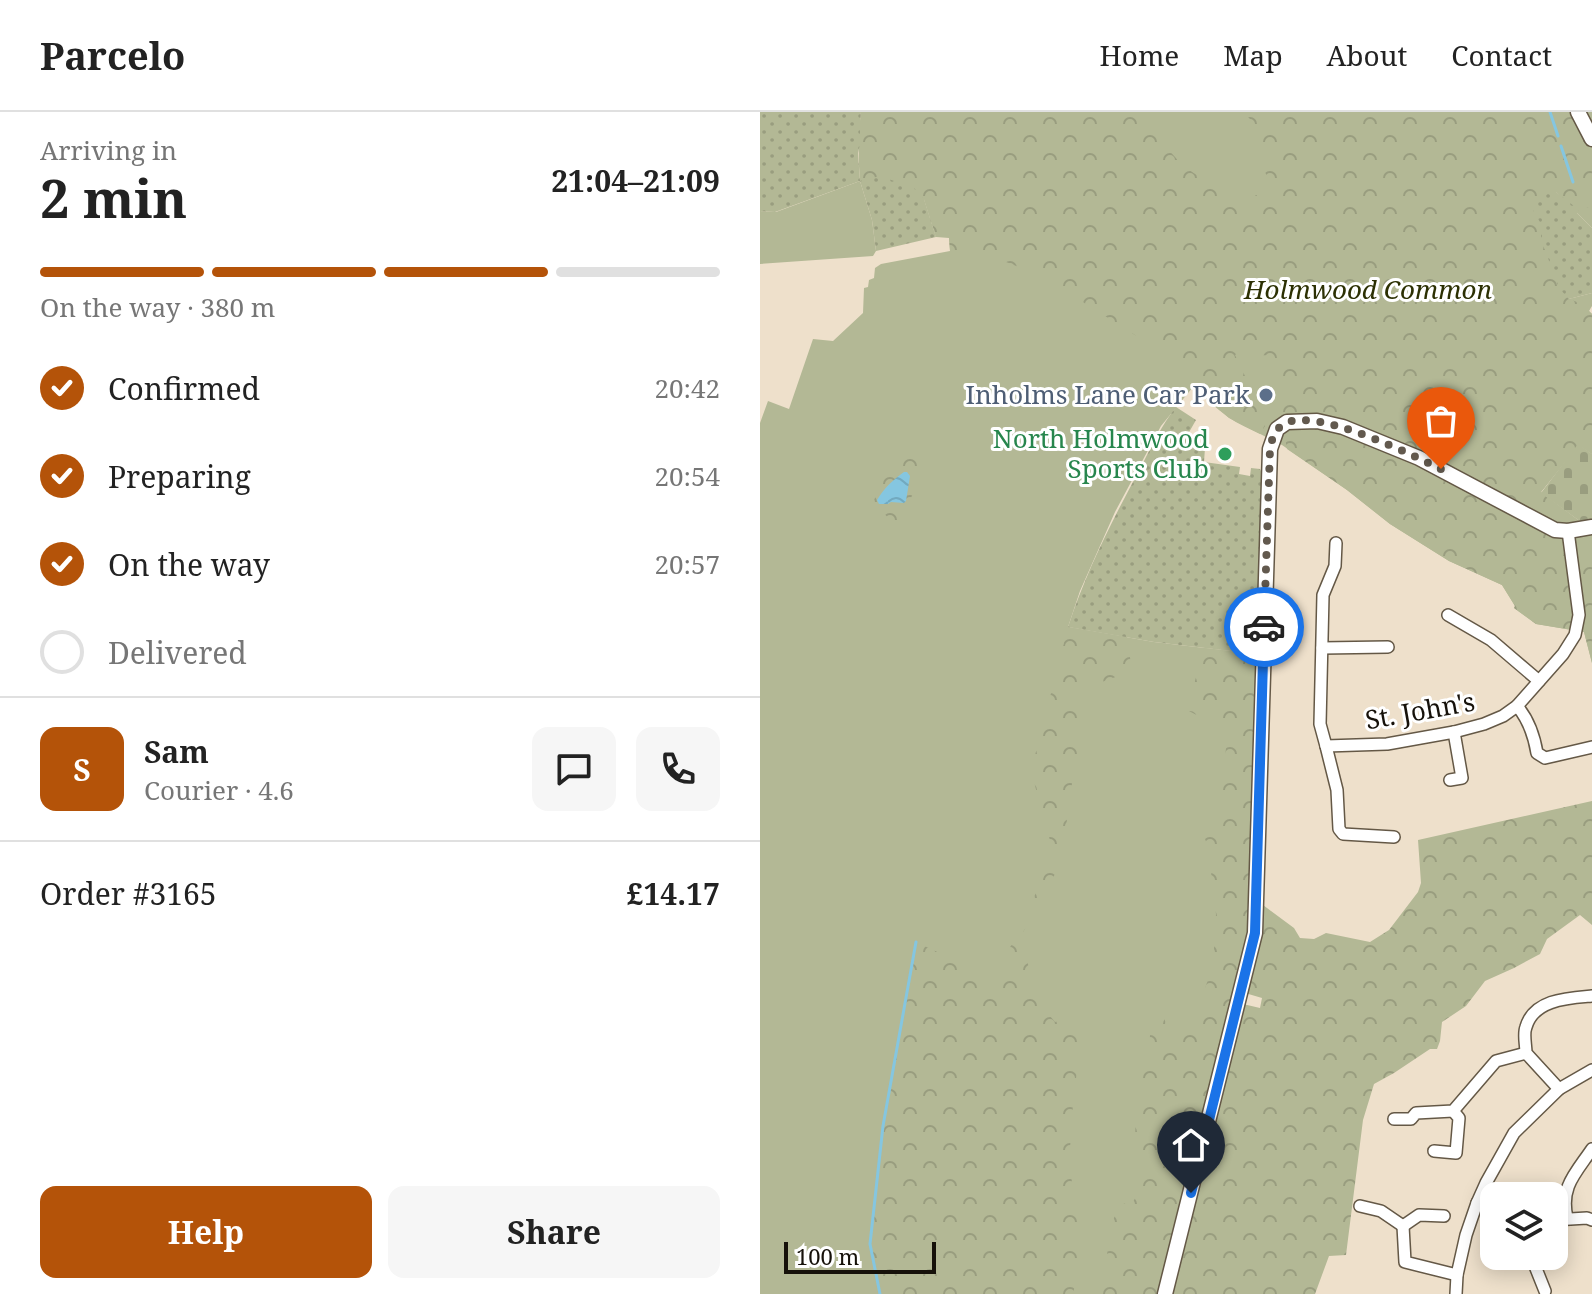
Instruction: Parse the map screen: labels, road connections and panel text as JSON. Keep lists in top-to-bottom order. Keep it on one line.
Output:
{"streets":{"street":["St. John's"]},"parks":["Holmwood Common"],"places":["Inholms Lane Car Park","North Holmwood Sports Club"],"scale_bar":"100 m","page":{"header":"Parcelo","nav":["Home","Map","About","Contact"],"heading":["2 min","Arriving in","21:04–21:09"],"panel":["Sam","Courier · 4.6","Order #3165","£14.17"],"bar":"On the way · 380 m","list":[["Confirmed","20:42"],["Preparing","20:54"],["On the way","20:57"],"Delivered"],"round":"S","buttons":["Help","Share"],"scale":"100 m"}}
